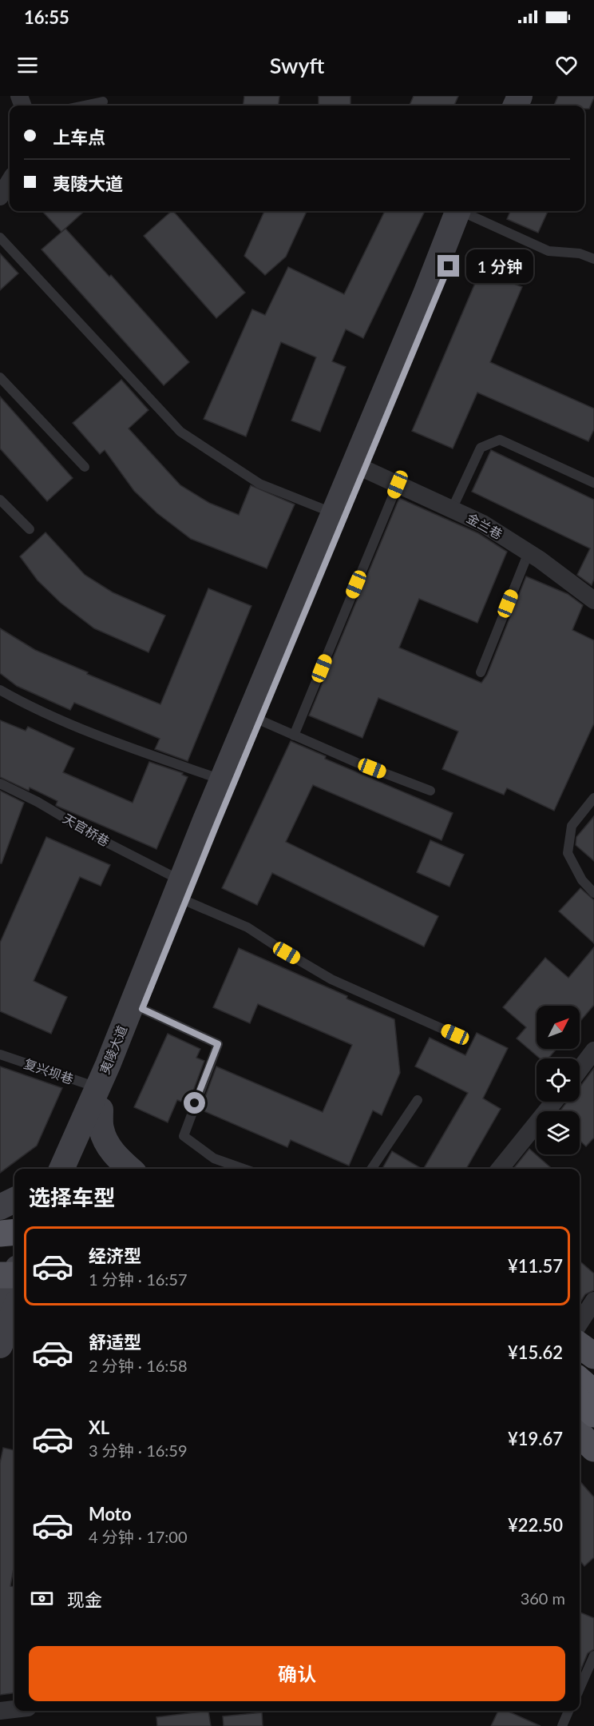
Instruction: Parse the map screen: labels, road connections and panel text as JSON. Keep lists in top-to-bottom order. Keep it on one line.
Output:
{"streets":{"main road":["夷陵大道"],"street":["金兰巷"],"lane":["天官桥巷","复兴坝巷"]},"crossings":[["金兰巷","夷陵大道"],["夷陵大道","复兴坝巷"]],"north":"top right","page":{"status":"16:55","header":"Swyft","banner":["上车点","夷陵大道"],"bubble":"1 分钟","heading":"选择车型","list":[{"name":"经济型","note":"1 分钟 · 16:57","value":"¥11.57"},{"name":"舒适型","note":"2 分钟 · 16:58","value":"¥15.62"},{"name":"XL","note":"3 分钟 · 16:59","value":"¥19.67"},{"name":"Moto","note":"4 分钟 · 17:00","value":"¥22.50"}],"pay":["现金","360 m"],"buttons":"确认"}}
